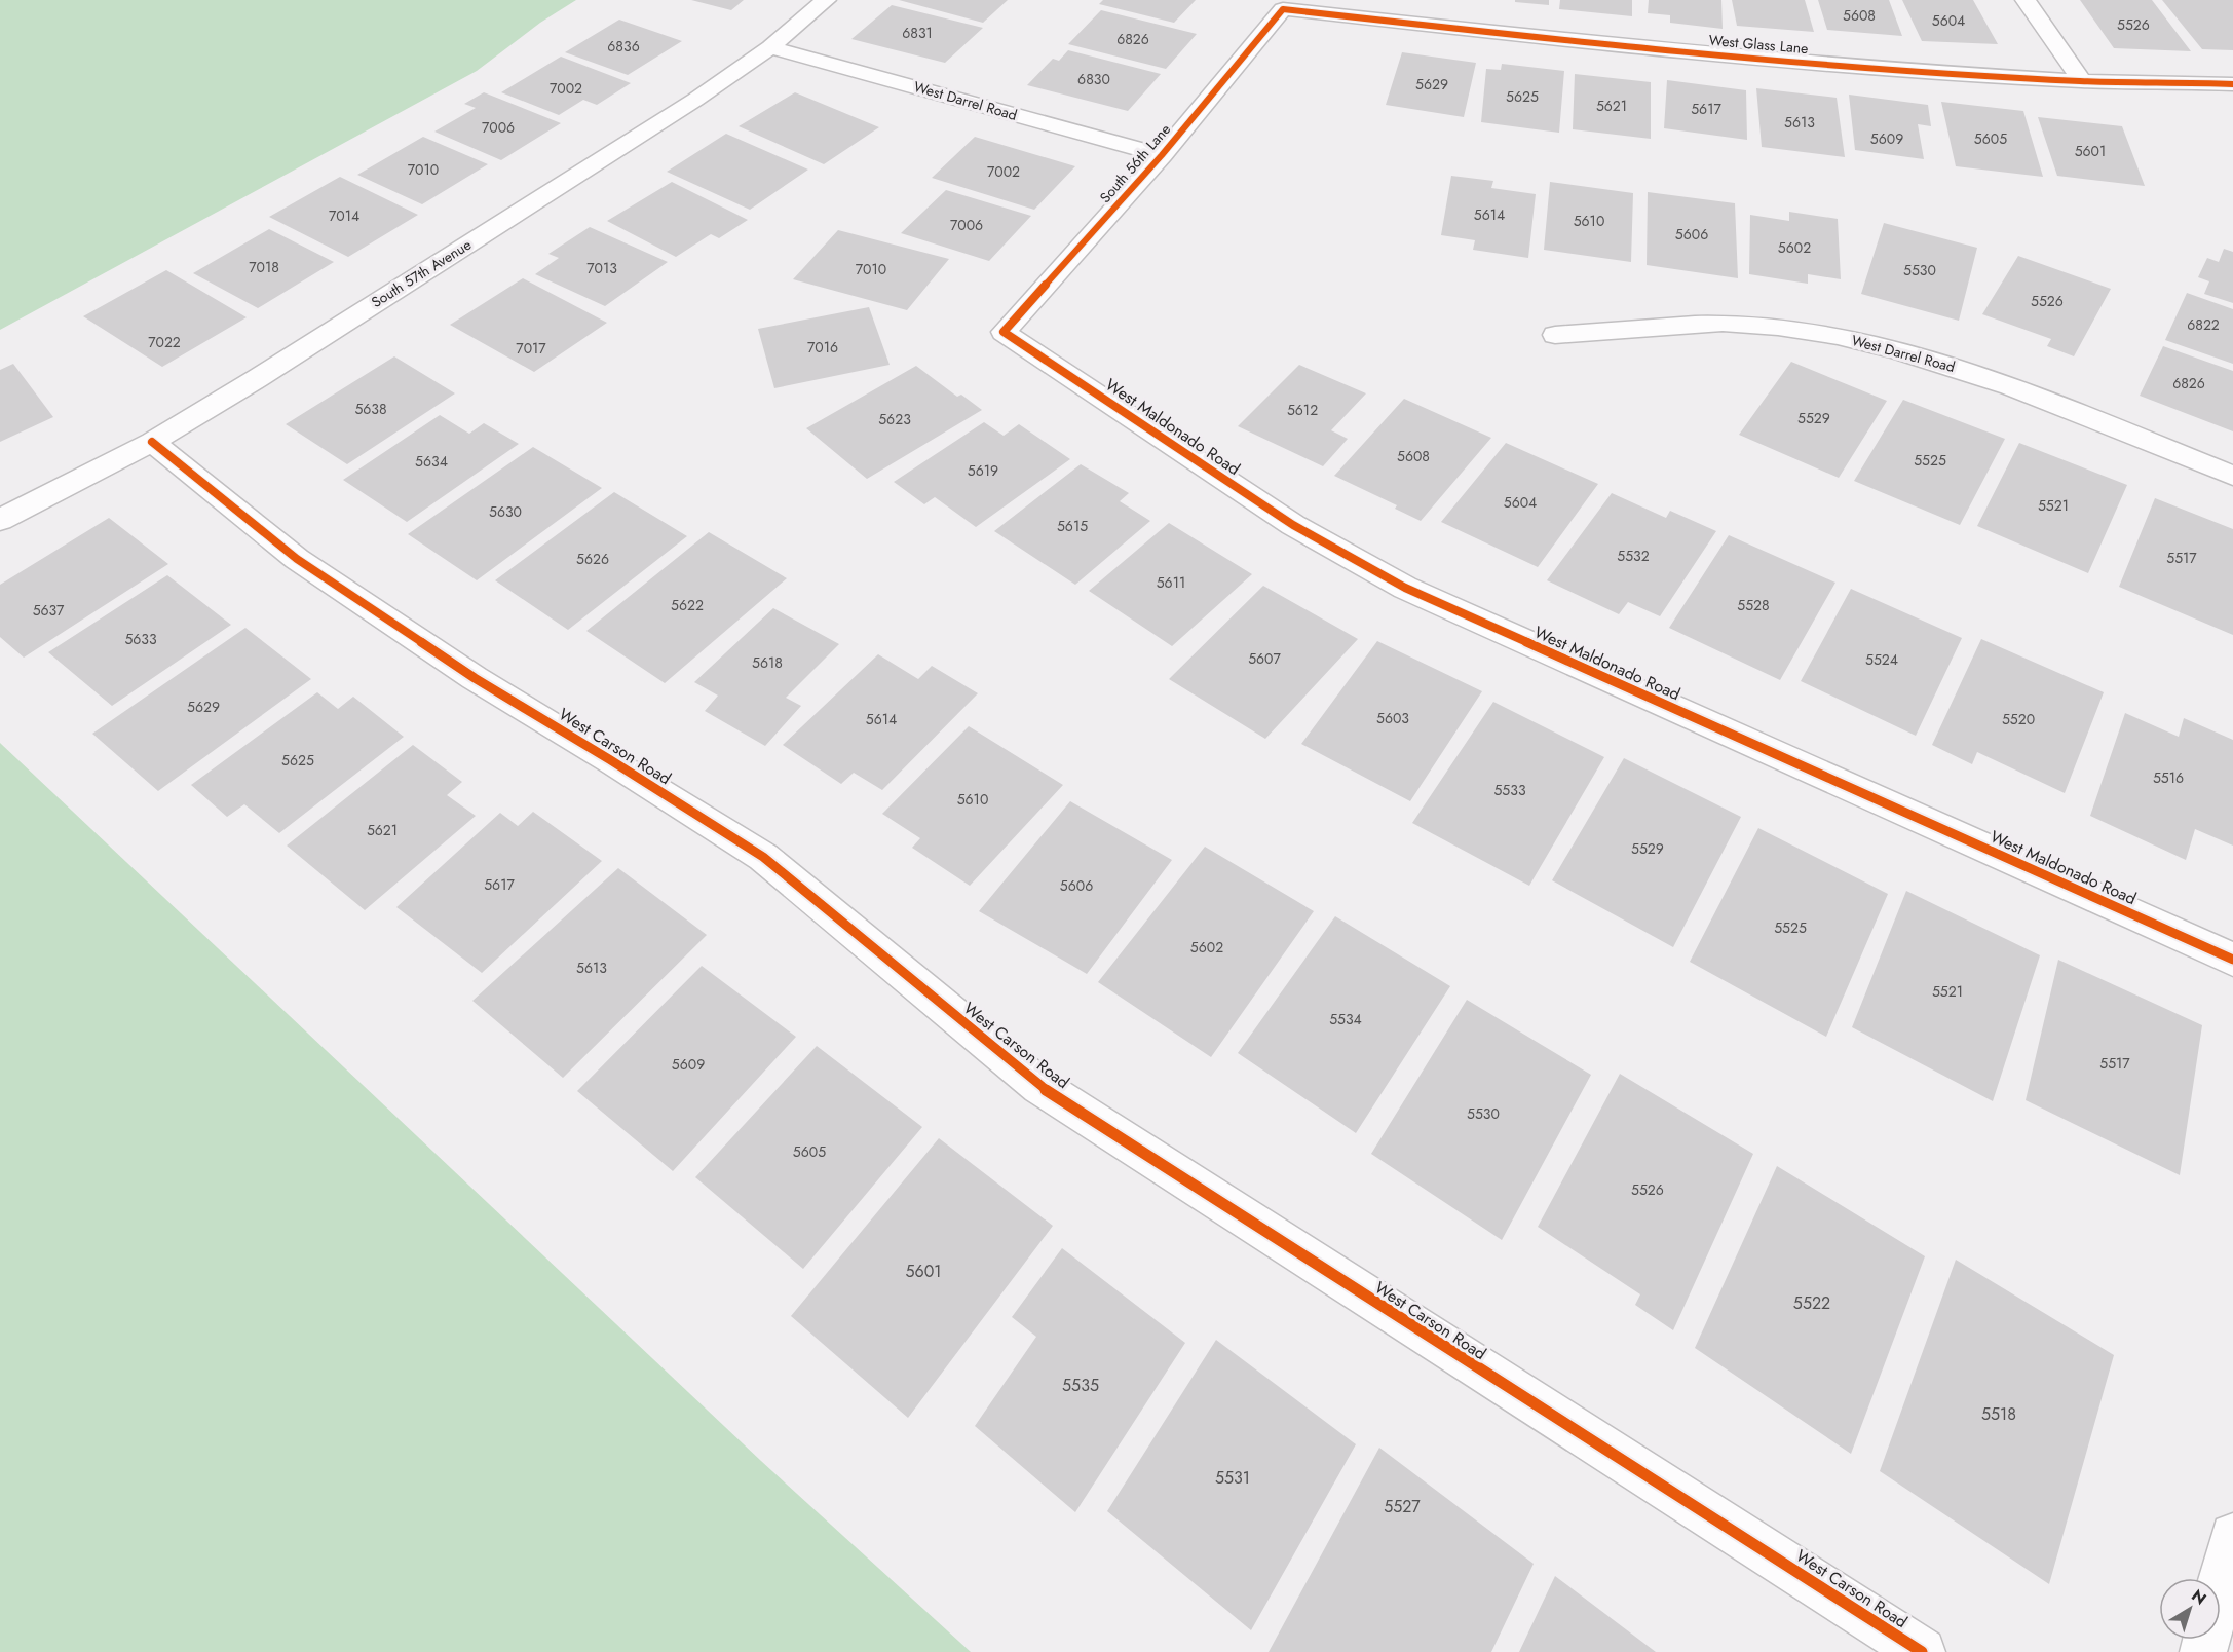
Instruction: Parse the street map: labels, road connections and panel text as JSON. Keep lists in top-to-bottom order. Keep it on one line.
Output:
{"streets":{"street":["West Glass Lane","West Darrel Road","South 56th Lane","South 57th Avenue","West Maldonado Road","West Carson Road"]},"crossings":[["West Glass Lane","South 56th Lane"],["West Darrel Road","South 56th Lane"],["West Darrel Road","South 57th Avenue"],["South 56th Lane","West Maldonado Road"],["South 57th Avenue","West Carson Road"]],"house_numbers":["5608","5604","5526","6831","6826","6836","6830","5629","7002","5625","5621","5617","5613","7006","5609","5605","5601","7010","7002","5614","7014","5610","7006","5606","5602","7018","7013","7010","5530","5526","6822","7022","7016","7017","6826","5638","5612","5529","5623","5608","5525","5634","5619","5604","5521","5630","5615","5532","5517","5626","5611","5622","5528","5637","5633","5607","5524","5618","5629","5603","5614","5520","5625","5516","5533","5610","5621","5529","5617","5606","5525","5602","5613","5521","5534","5517","5609","5530","5605","5526","5601","5522","5535","5518","5531","5527"],"north":"top right"}
